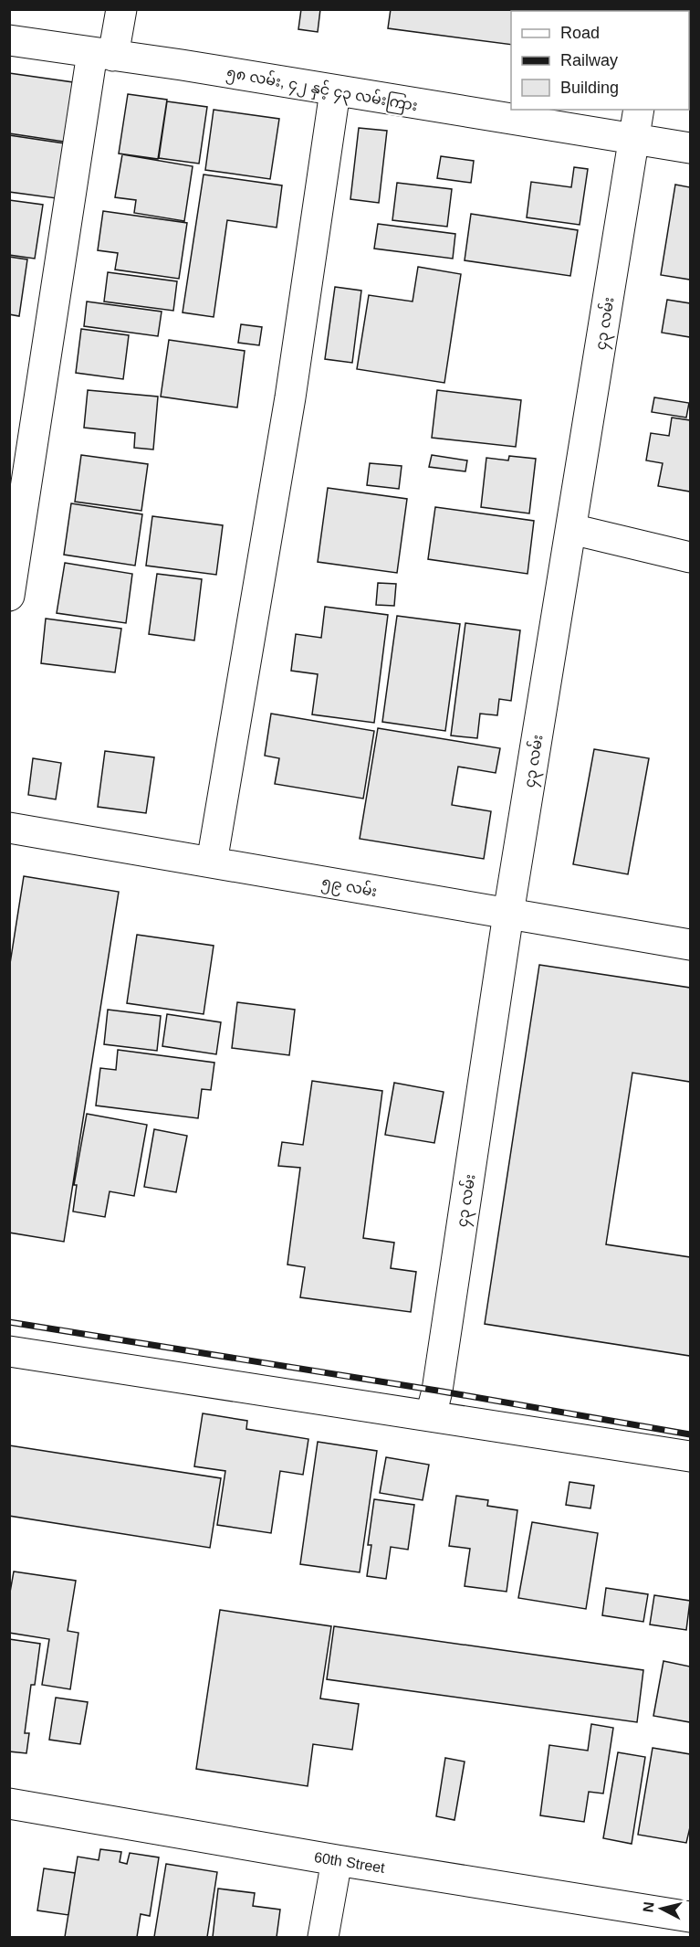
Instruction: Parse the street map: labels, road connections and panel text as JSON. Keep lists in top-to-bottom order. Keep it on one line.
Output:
{"streets":{"street":["၅၈ လမ်း, ၄၂ နှင့် ၄၃ လမ်းကြား","၄၃ လမ်း","၅၉ လမ်း","60th Street"]},"crossings":[["၅၈ လမ်း, ၄၂ နှင့် ၄၃ လမ်းကြား","၄၃ လမ်း"],["၄၃ လမ်း","၅၉ လမ်း"]],"legend":["Road","Railway","Building"],"north":"left"}
